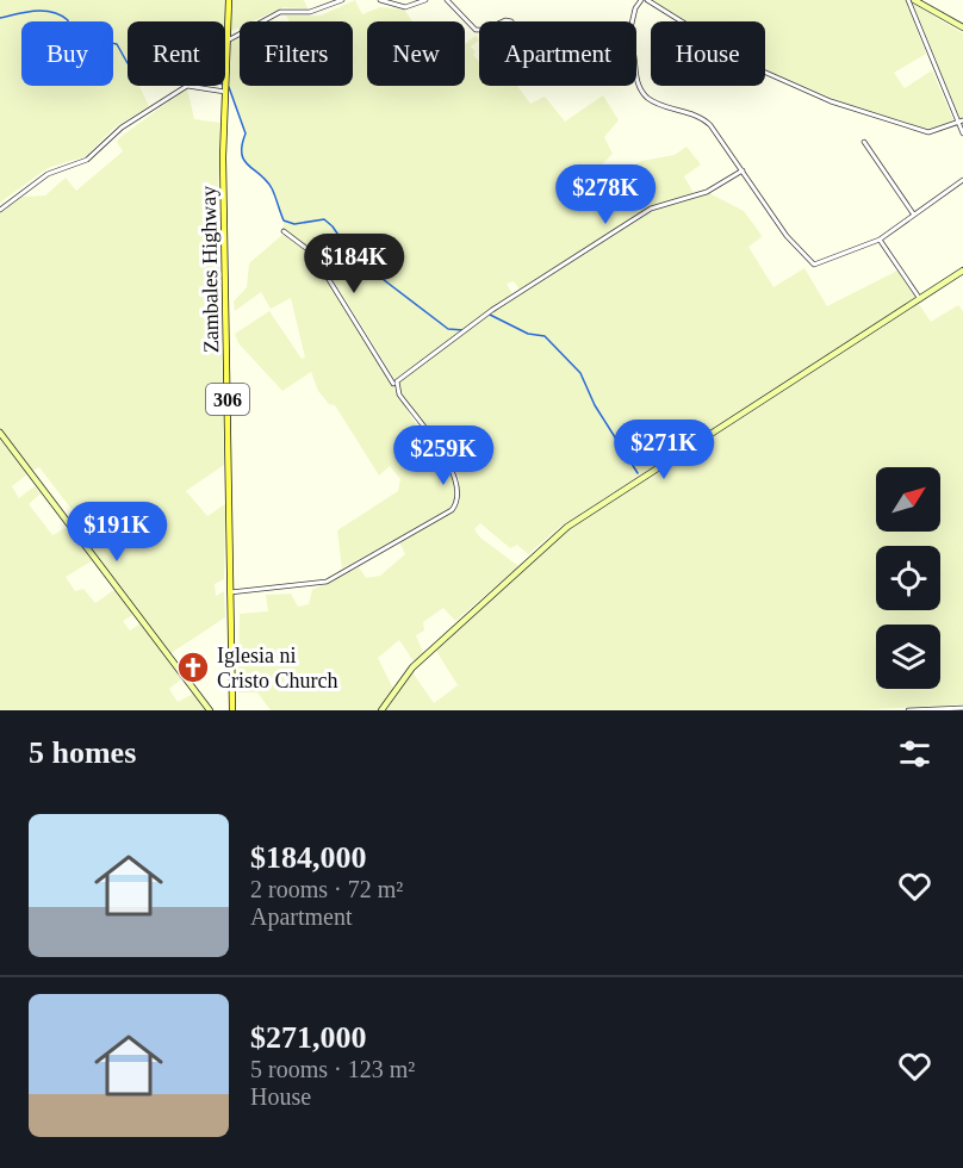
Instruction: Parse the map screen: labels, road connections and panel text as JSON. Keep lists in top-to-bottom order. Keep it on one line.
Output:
{"streets":{"main road":["Zambales Highway","306"]},"places":{"church":["Iglesia ni Cristo Church"]},"north":"top right","page":{"chip":["Buy","Rent","Filters","New","Apartment","House"],"price":["$278K","$184K","$271K","$259K","$191K"],"heading":"5 homes","list":[{"name":"$184,000","note":"2 rooms · 72 m² · Apartment"},{"name":"$271,000","note":"5 rooms · 123 m² · House"}]}}
